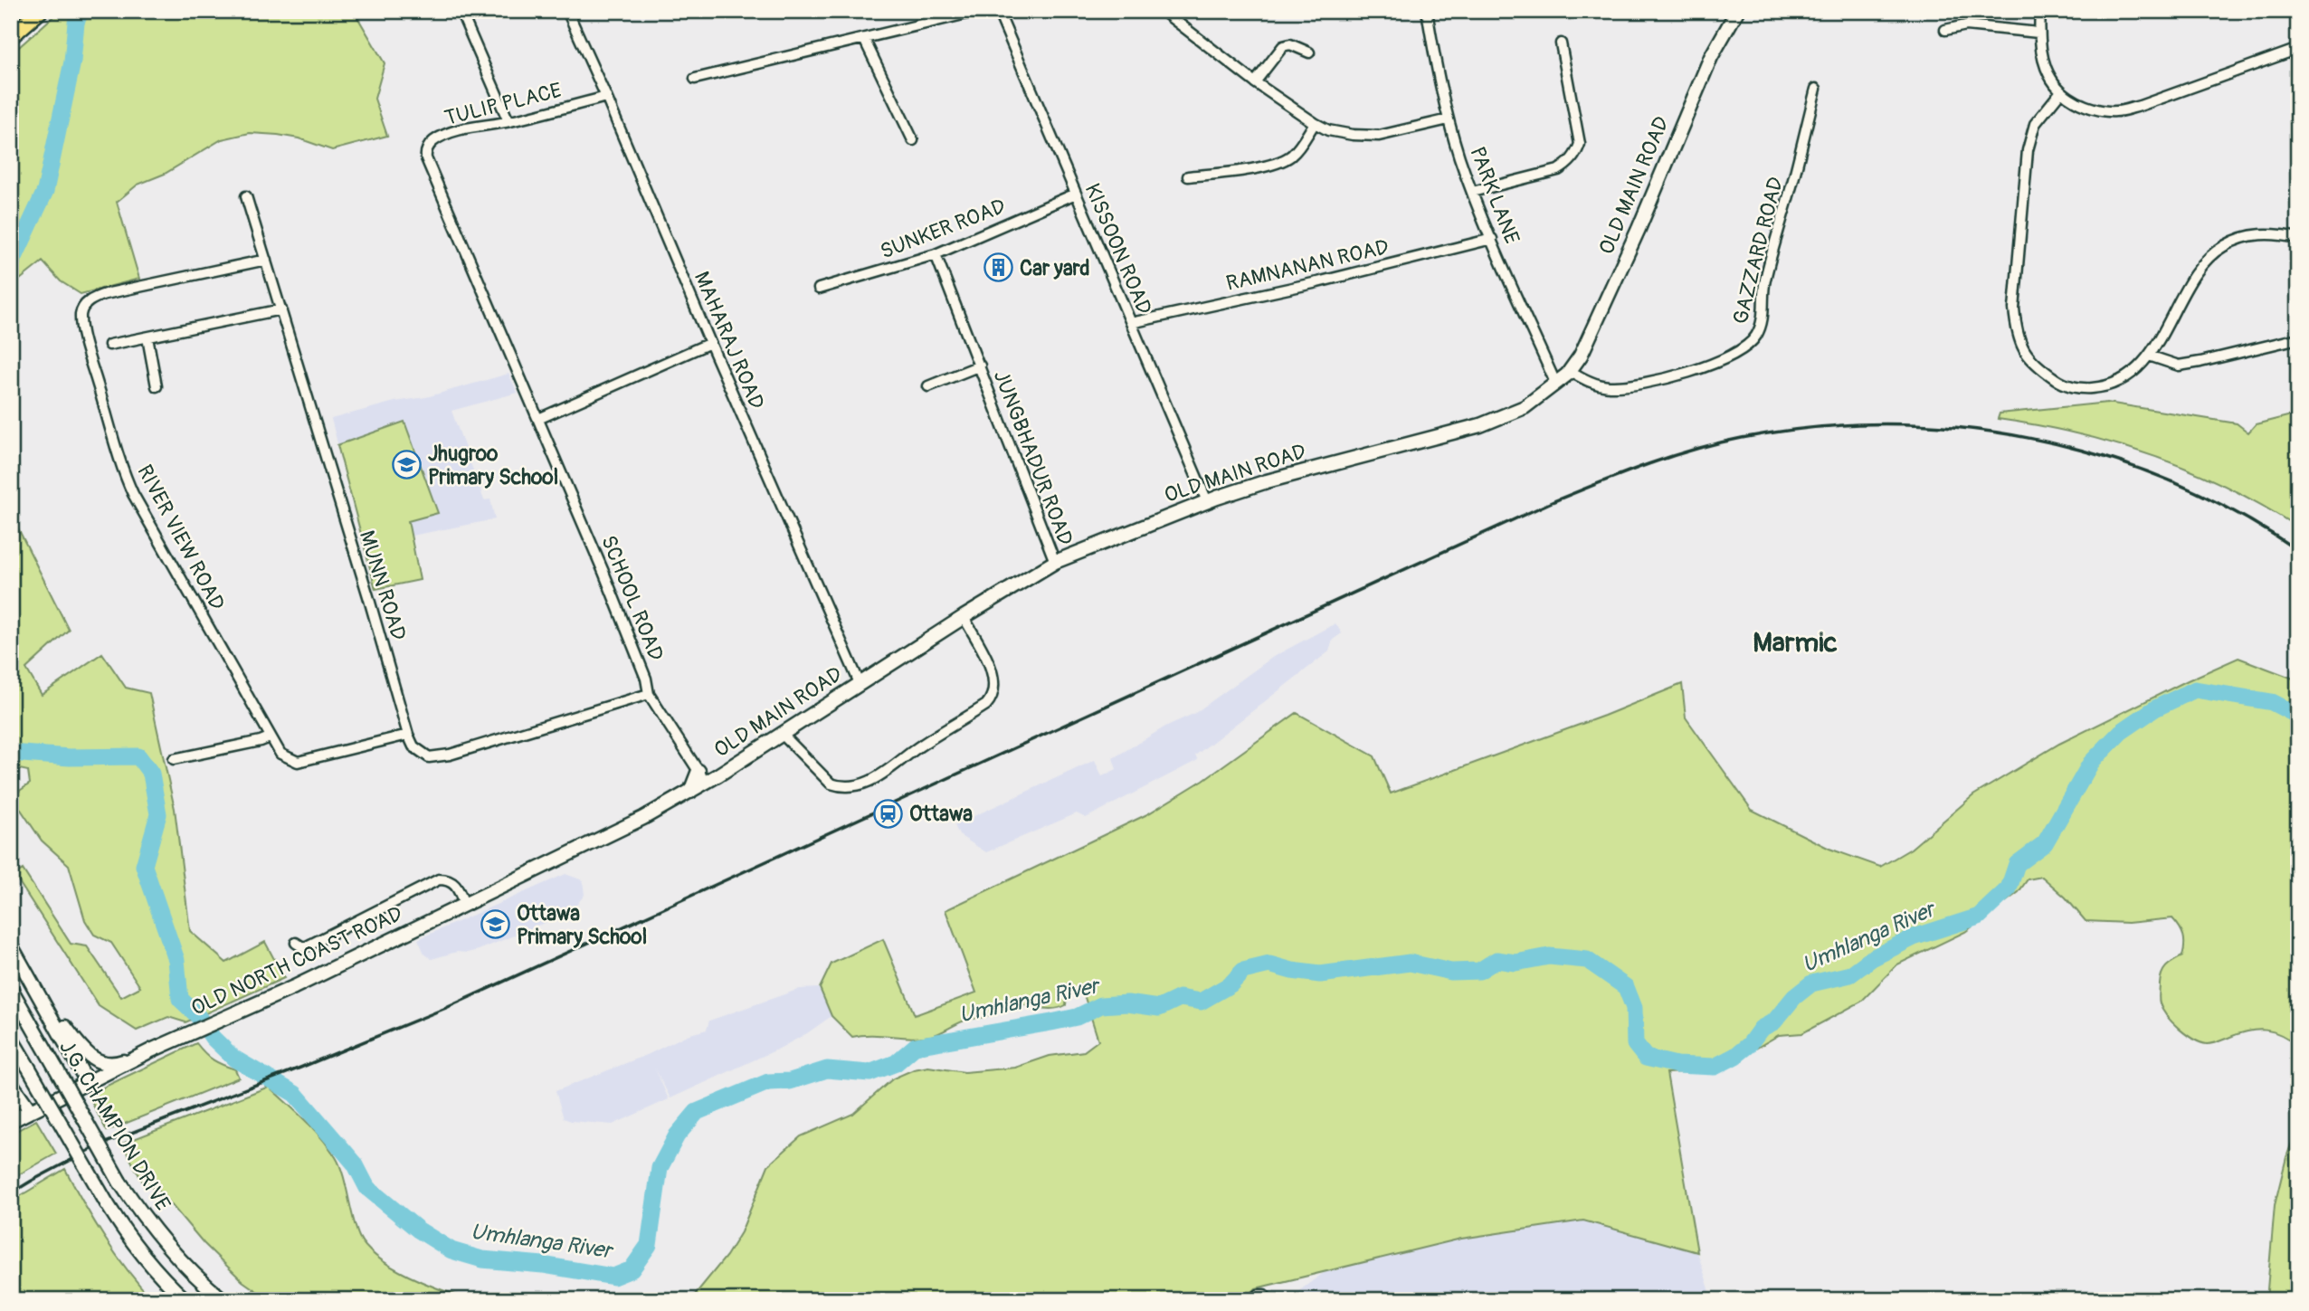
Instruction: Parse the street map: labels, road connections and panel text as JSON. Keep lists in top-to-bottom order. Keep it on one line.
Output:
{"streets":{"street":["TULIP PLACE","OLD MAIN ROAD","PARK LANE","SUNKER ROAD","KISSOON ROAD","GAZZARD ROAD","RAMNANAN ROAD","MAHARAJ ROAD","JUNGBHADUR ROAD","RIVER VIEW ROAD","MUNN ROAD","SCHOOL ROAD","OLD NORTH COAST ROAD","J.G. CHAMPION DRIVE"]},"crossings":[["TULIP PLACE","MAHARAJ ROAD"],["TULIP PLACE","SCHOOL ROAD"],["OLD MAIN ROAD","PARK LANE"],["OLD MAIN ROAD","KISSOON ROAD"],["OLD MAIN ROAD","GAZZARD ROAD"],["OLD MAIN ROAD","MAHARAJ ROAD"],["OLD MAIN ROAD","JUNGBHADUR ROAD"],["OLD MAIN ROAD","SCHOOL ROAD"],["OLD MAIN ROAD","OLD NORTH COAST ROAD"],["PARK LANE","RAMNANAN ROAD"],["SUNKER ROAD","KISSOON ROAD"],["SUNKER ROAD","JUNGBHADUR ROAD"],["KISSOON ROAD","RAMNANAN ROAD"],["RIVER VIEW ROAD","MUNN ROAD"],["MUNN ROAD","SCHOOL ROAD"]],"districts":["Marmic"],"water":["Umhlanga River"],"places":{"building":["Car yard"],"school or university":["Jhugroo Primary School","Ottawa Primary School"],"station":["Ottawa"]}}
